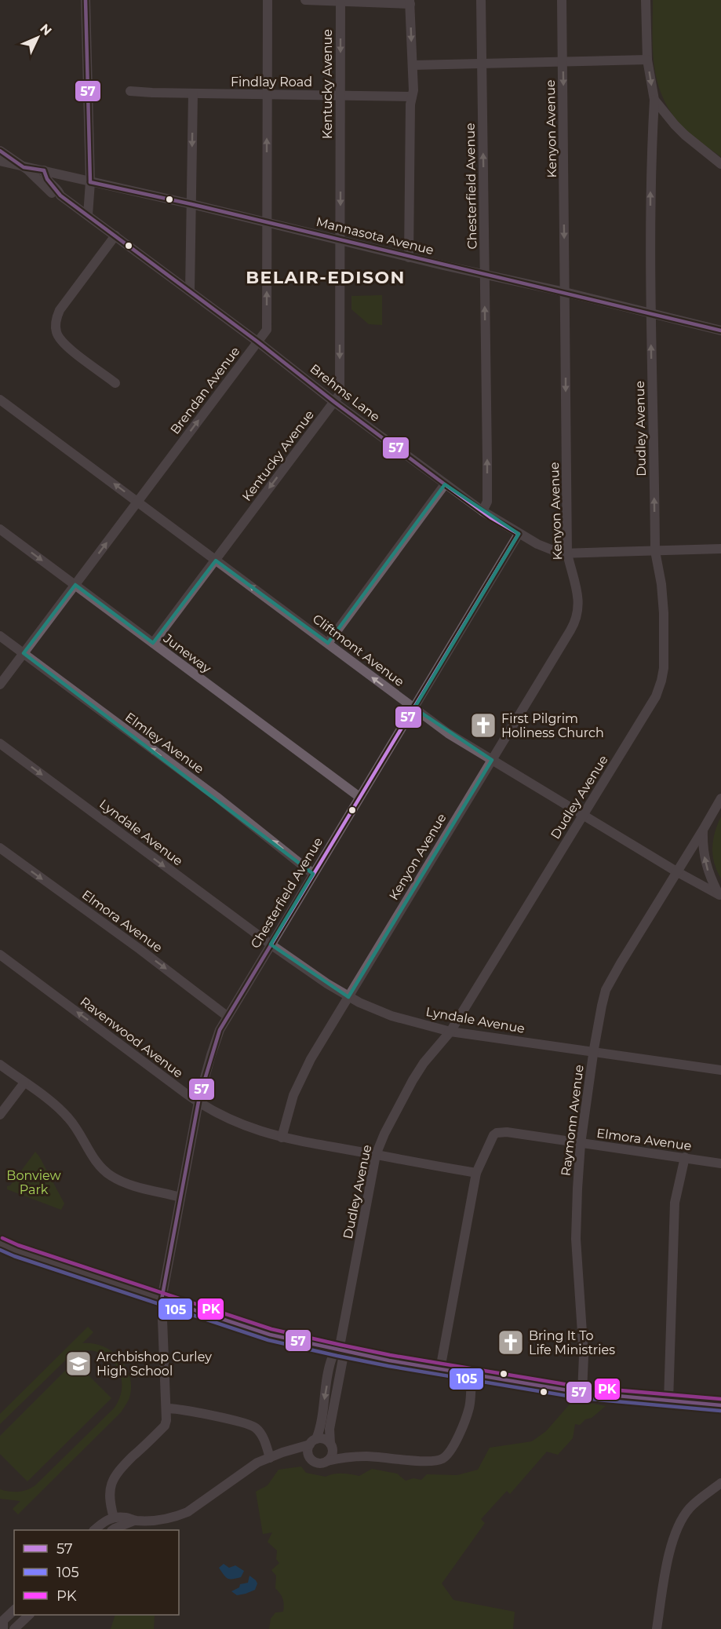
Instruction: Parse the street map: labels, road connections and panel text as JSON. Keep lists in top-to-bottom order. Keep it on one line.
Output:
{"streets":{"street":["Findlay Road","Kentucky Avenue","Kenyon Avenue","Chesterfield Avenue","Mannasota Avenue","Brendan Avenue","Brehms Lane","Dudley Avenue","Cliftmont Avenue","Juneway","Elmley Avenue","Lyndale Avenue","Elmora Avenue","Ravenwood Avenue","Raymonn Avenue"]},"crossings":[["Findlay Road","Kentucky Avenue"],["Findlay Road","Brendan Avenue"],["Kentucky Avenue","Mannasota Avenue"],["Kentucky Avenue","Brehms Lane"],["Kentucky Avenue","Cliftmont Avenue"],["Kentucky Avenue","Juneway"],["Kenyon Avenue","Mannasota Avenue"],["Kenyon Avenue","Brehms Lane"],["Kenyon Avenue","Cliftmont Avenue"],["Kenyon Avenue","Lyndale Avenue"],["Kenyon Avenue","Ravenwood Avenue"],["Chesterfield Avenue","Mannasota Avenue"],["Chesterfield Avenue","Brehms Lane"],["Chesterfield Avenue","Cliftmont Avenue"],["Chesterfield Avenue","Juneway"],["Chesterfield Avenue","Elmley Avenue"],["Chesterfield Avenue","Lyndale Avenue"],["Chesterfield Avenue","Elmora Avenue"],["Chesterfield Avenue","Ravenwood Avenue"],["Mannasota Avenue","Brendan Avenue"],["Mannasota Avenue","Brehms Lane"],["Mannasota Avenue","Dudley Avenue"],["Brendan Avenue","Brehms Lane"],["Brendan Avenue","Cliftmont Avenue"],["Brendan Avenue","Juneway"],["Brendan Avenue","Elmley Avenue"],["Brehms Lane","Dudley Avenue"],["Dudley Avenue","Cliftmont Avenue"],["Dudley Avenue","Lyndale Avenue"],["Dudley Avenue","Ravenwood Avenue"],["Cliftmont Avenue","Raymonn Avenue"],["Lyndale Avenue","Raymonn Avenue"],["Elmora Avenue","Ravenwood Avenue"],["Elmora Avenue","Raymonn Avenue"]],"one_way":["Kenyon Avenue","Cliftmont Avenue","Elmley Avenue","Lyndale Avenue","Elmora Avenue","Ravenwood Avenue"],"districts":["BELAIR-EDISON"],"parks":["Bonview Park"],"places":{"church":["First Pilgrim Holiness Church","Bring It To Life Ministries"],"school or university":["Archbishop Curley High School"]},"lines":["transit line 57","transit line PK","transit line 105"],"legend":["57","105","PK"],"north":"top right"}
